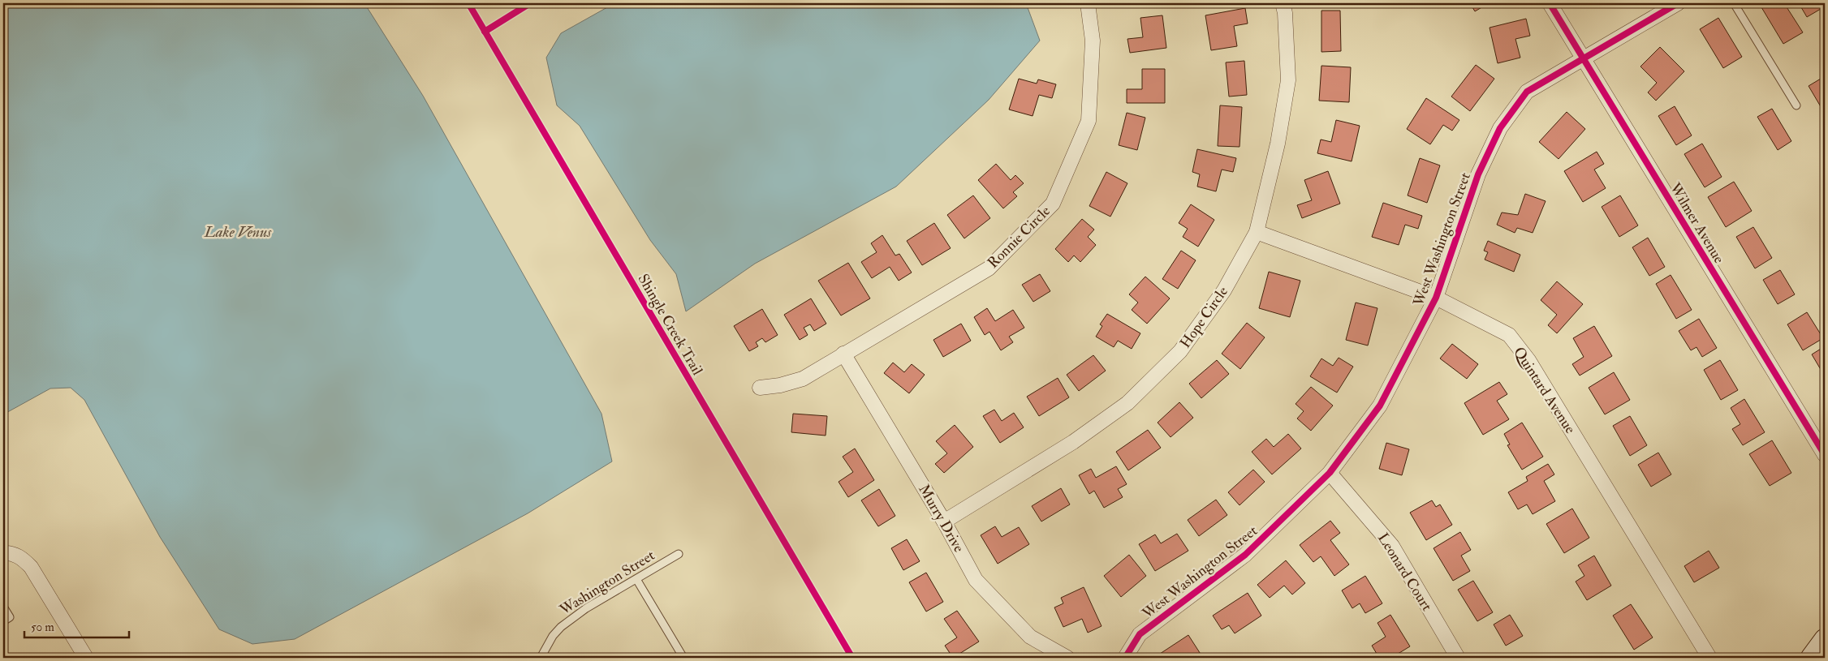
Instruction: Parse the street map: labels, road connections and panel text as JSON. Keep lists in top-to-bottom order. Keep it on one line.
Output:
{"streets":{"street":["Wilmer Avenue","Ronnie Circle","West Washington Street","Hope Circle","Quintard Avenue","Murry Drive","Leonard Court"],"lane":["Washington Street"],"cycle path":["Shingle Creek Trail"]},"crossings":[["Wilmer Avenue","West Washington Street"],["Ronnie Circle","Murry Drive"],["West Washington Street","Quintard Avenue"],["West Washington Street","Leonard Court"],["Hope Circle","Quintard Avenue"],["Hope Circle","Murry Drive"]],"water":["Lake Venus"],"scale_bar":"50 m"}
